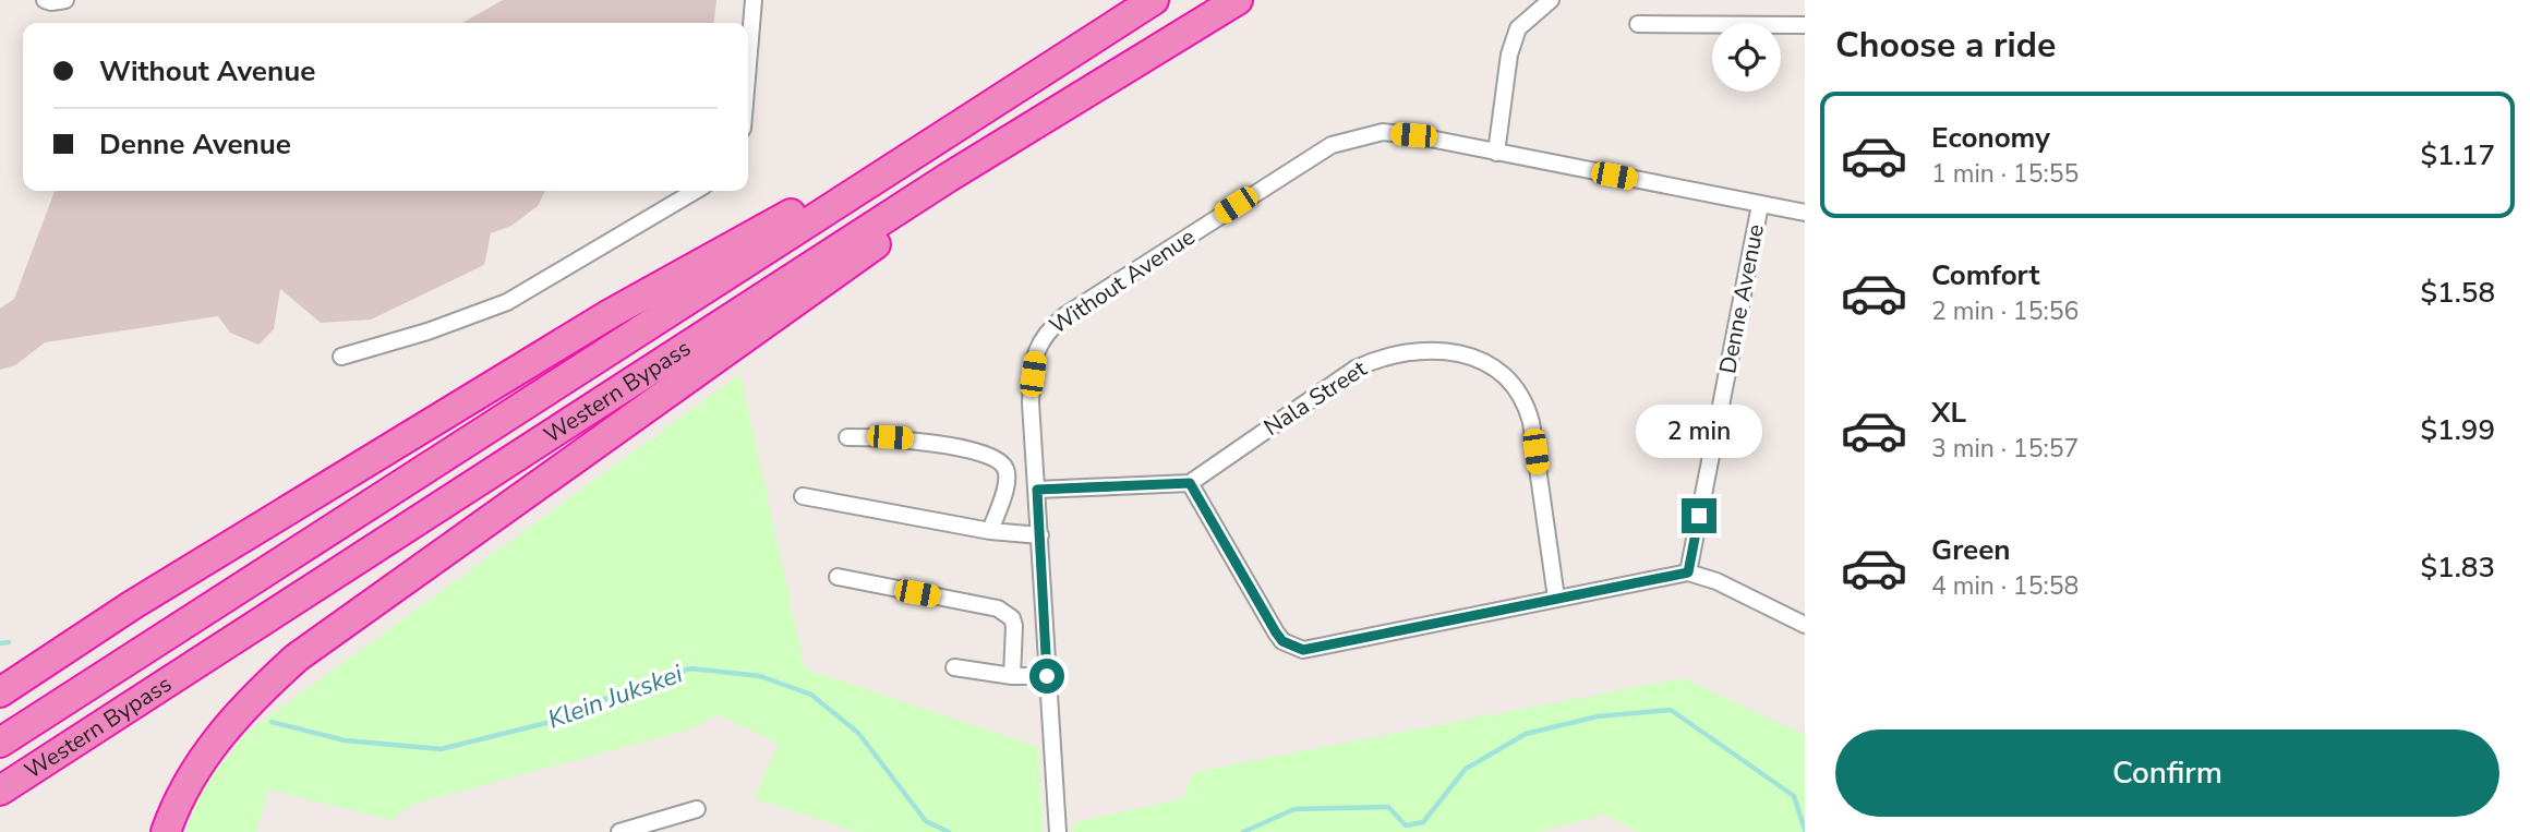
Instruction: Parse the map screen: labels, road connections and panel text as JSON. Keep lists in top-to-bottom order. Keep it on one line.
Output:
{"streets":{"highway":["Western Bypass"],"street":["Without Avenue","Denne Avenue","Nala Street"]},"crossings":[["Without Avenue","Denne Avenue"]],"water":["Klein Jukskei"],"page":{"heading":"Choose a ride","banner":["Without Avenue","Denne Avenue"],"list":[{"name":"Economy","note":"1 min · 15:55","value":"$1.17"},{"name":"Comfort","note":"2 min · 15:56","value":"$1.58"},{"name":"XL","note":"3 min · 15:57","value":"$1.99"},{"name":"Green","note":"4 min · 15:58","value":"$1.83"}],"bubble":"2 min","buttons":"Confirm"}}
